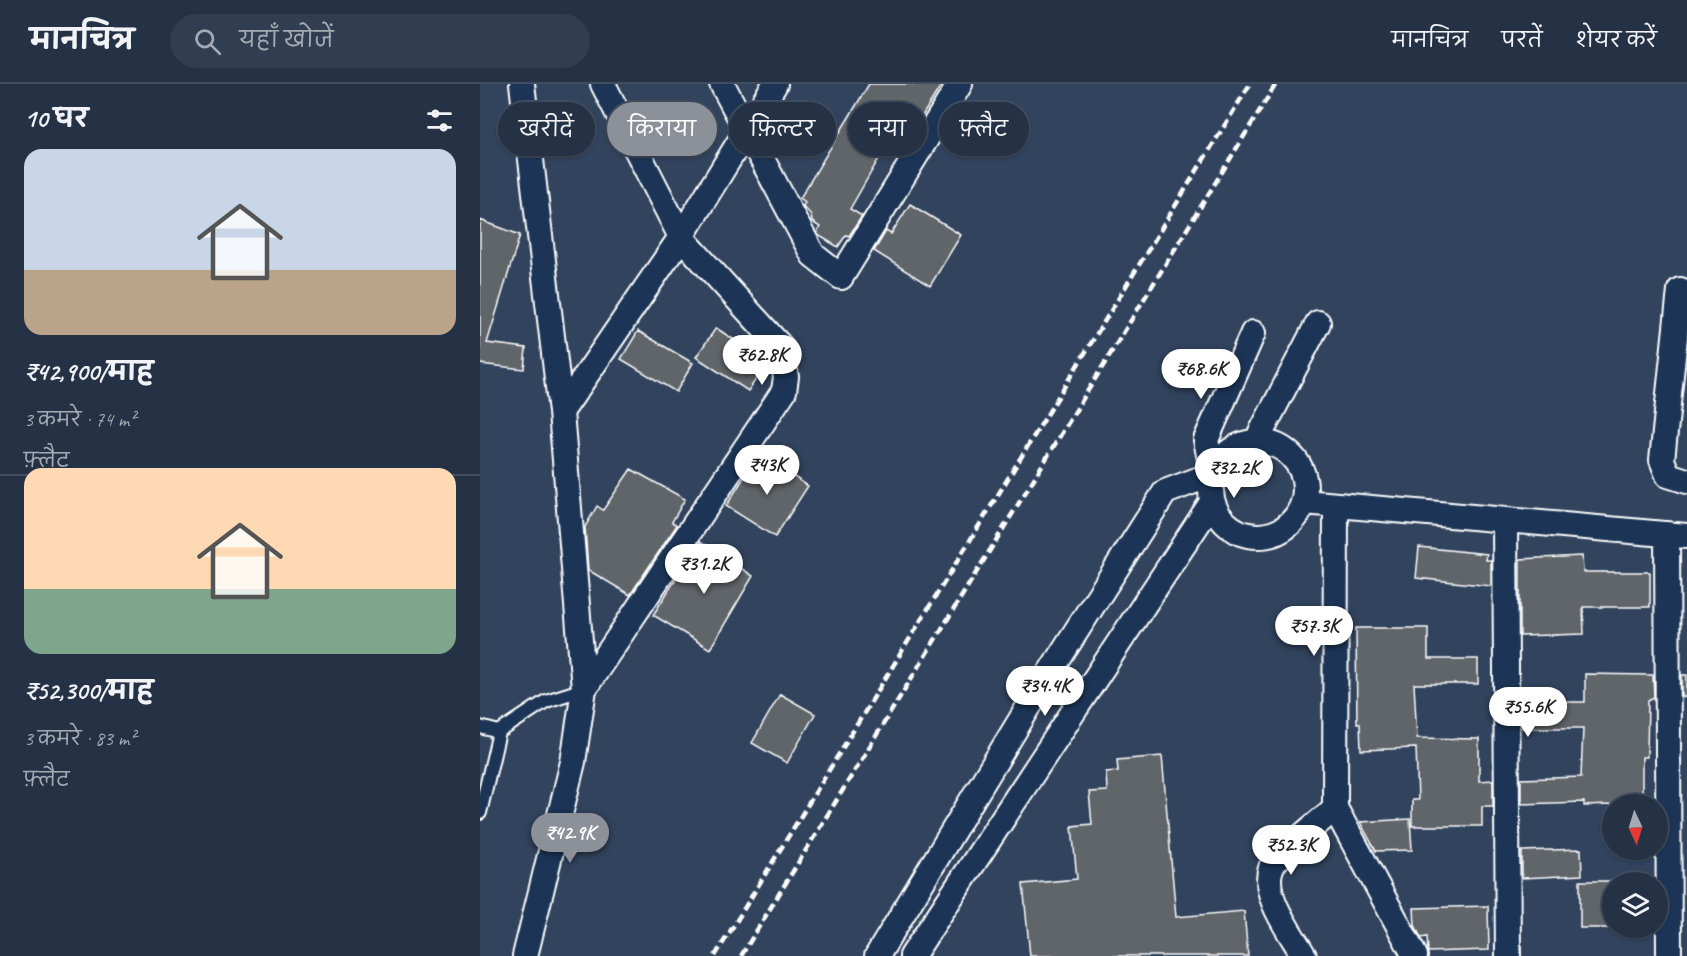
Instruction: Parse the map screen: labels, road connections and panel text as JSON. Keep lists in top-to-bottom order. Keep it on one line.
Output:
{"north":"bottom","page":{"header":"मानचित्र","search":"यहाँ खोजें","nav":["मानचित्र","परतें","शेयर करें"],"heading":"10 घर","chip":["खरीदें","किराया","फ़िल्टर","नया","फ़्लैट"],"list":[{"name":"₹42,900/माह","note":"3 कमरे · 74 m² · फ़्लैट"},{"name":"₹52,300/माह","note":"3 कमरे · 83 m² · फ़्लैट"}],"price":["₹62.8K","₹68.6K","₹43K","₹32.2K","₹31.2K","₹57.3K","₹34.4K","₹55.6K","₹42.9K","₹52.3K"]}}
